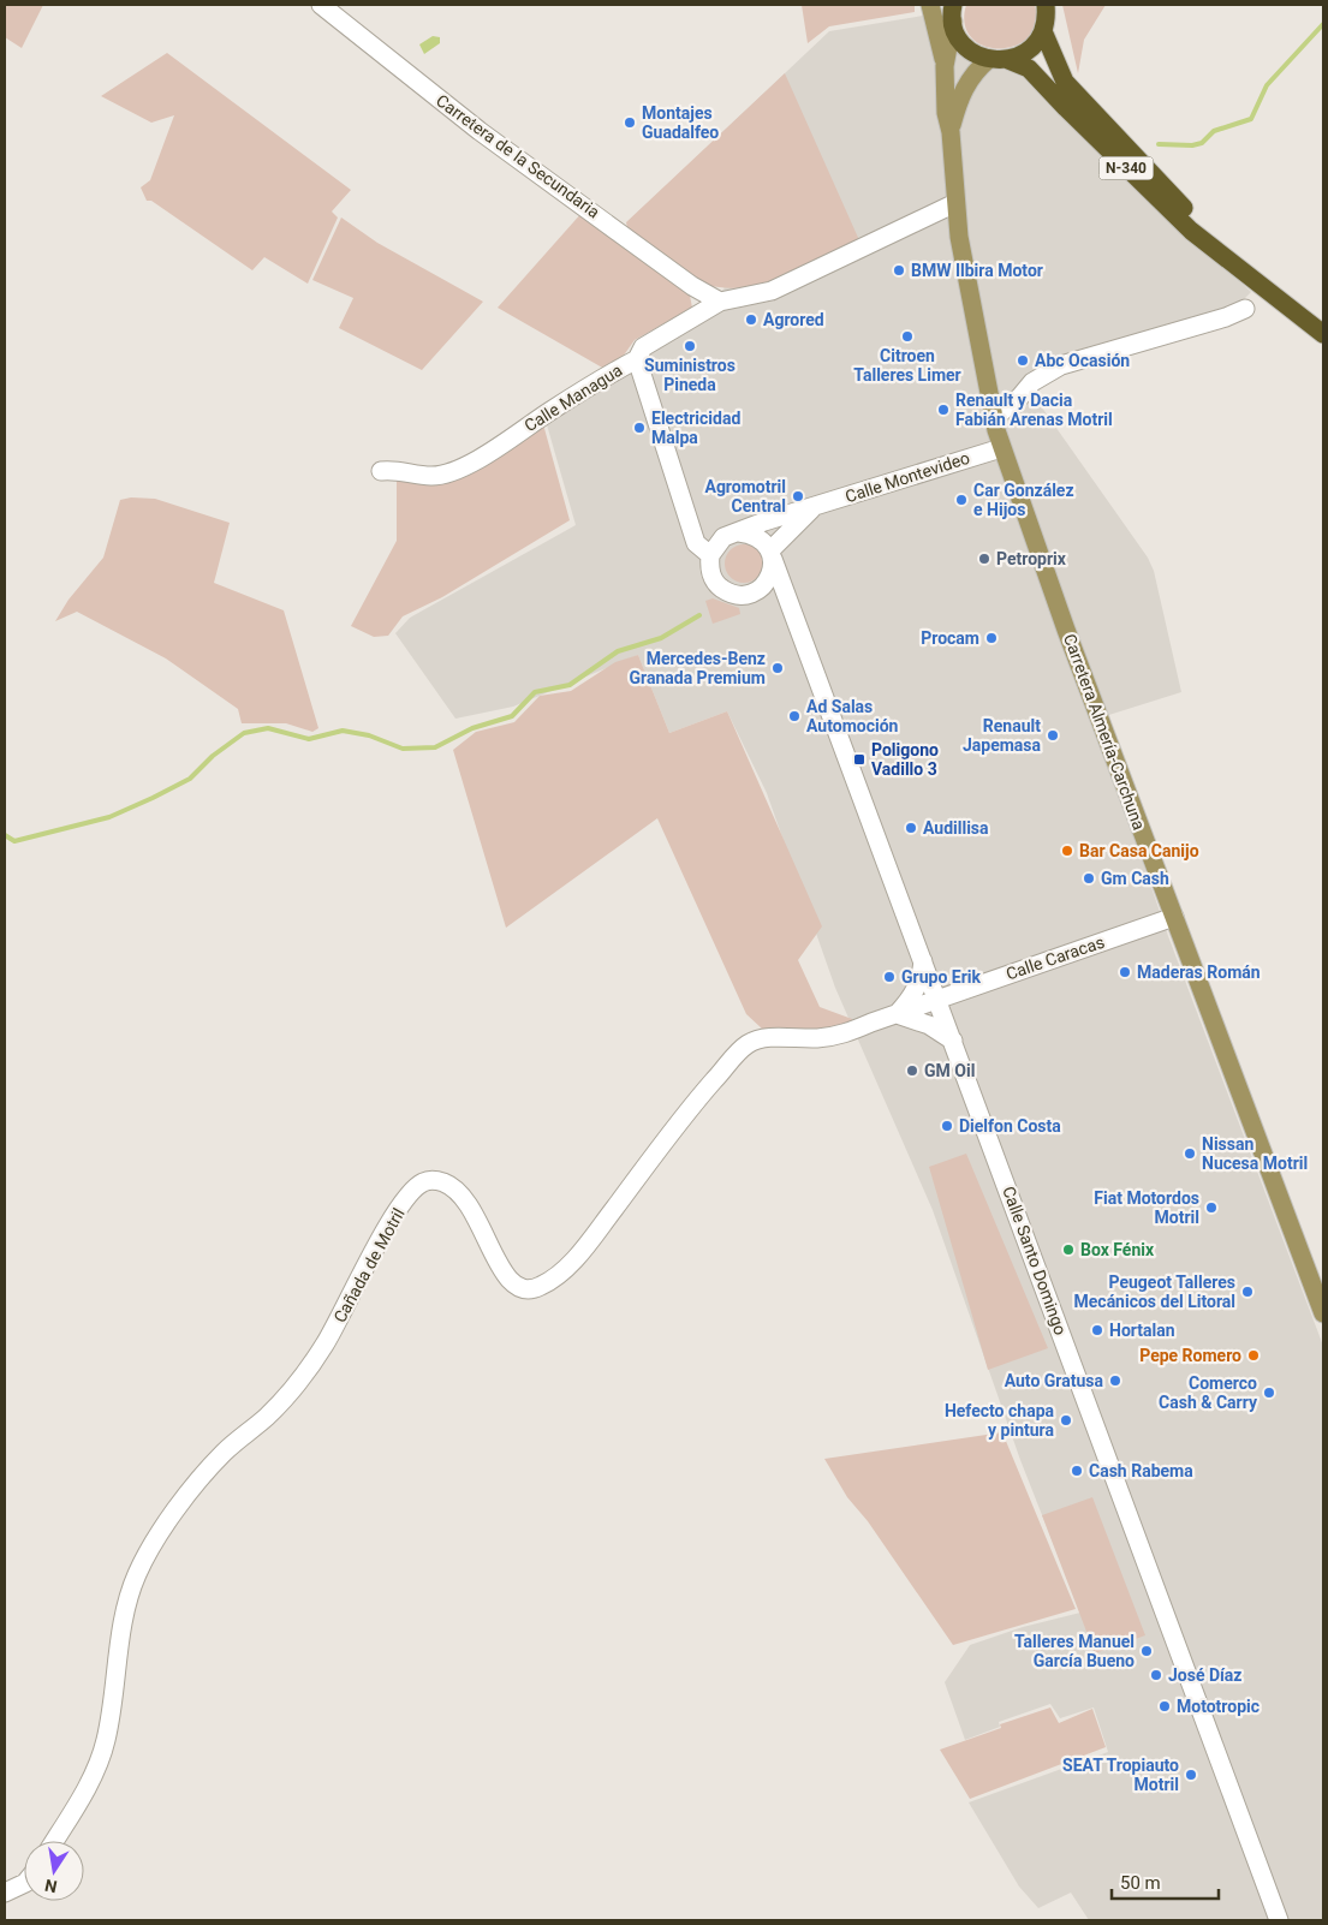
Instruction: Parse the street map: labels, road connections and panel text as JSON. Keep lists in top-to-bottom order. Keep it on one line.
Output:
{"streets":{"highway":["N-340"],"main road":["Carretera Almería-Carchuna"],"street":["Carretera de la Secundaria","Calle Managua","Calle Montevideo","Calle Caracas","Calle Santo Domingo","Cañada de Motril"]},"crossings":[["Calle Managua","Calle Montevideo"],["Calle Managua","Calle Santo Domingo"],["Calle Montevideo","Carretera Almería-Carchuna"],["Calle Montevideo","Calle Santo Domingo"],["Carretera Almería-Carchuna","Calle Caracas"],["Calle Caracas","Calle Santo Domingo"],["Calle Caracas","Cañada de Motril"],["Calle Santo Domingo","Cañada de Motril"]],"places":{"other":["Montajes Guadalfeo","BMW Ilbira Motor","Agrored","Citroen Talleres Limer","Suministros Pineda","Abc Ocasión","Renault y Dacia Fabián Arenas Motril","Electricidad Malpa","Agromotril Central","Car González e Hijos","Petroprix","Procam","Mercedes-Benz Granada Premium","Ad Salas Automoción","Renault Japemasa","Audillisa","Bar Casa Canijo","Gm Cash","Maderas Román","Grupo Erik","GM Oil","Dielfon Costa","Nissan Nucesa Motril","Fiat Motordos Motril","Box Fénix","Peugeot Talleres Mecánicos del Litoral","Hortalan","Pepe Romero","Auto Gratusa","Comerco Cash & Carry","Hefecto chapa y pintura","Cash Rabema","Talleres Manuel García Bueno","José Díaz","Mototropic","SEAT Tropiauto Motril"],"transit":["Poligono Vadillo 3"]},"scale_bar":"50 m","north":"bottom"}
